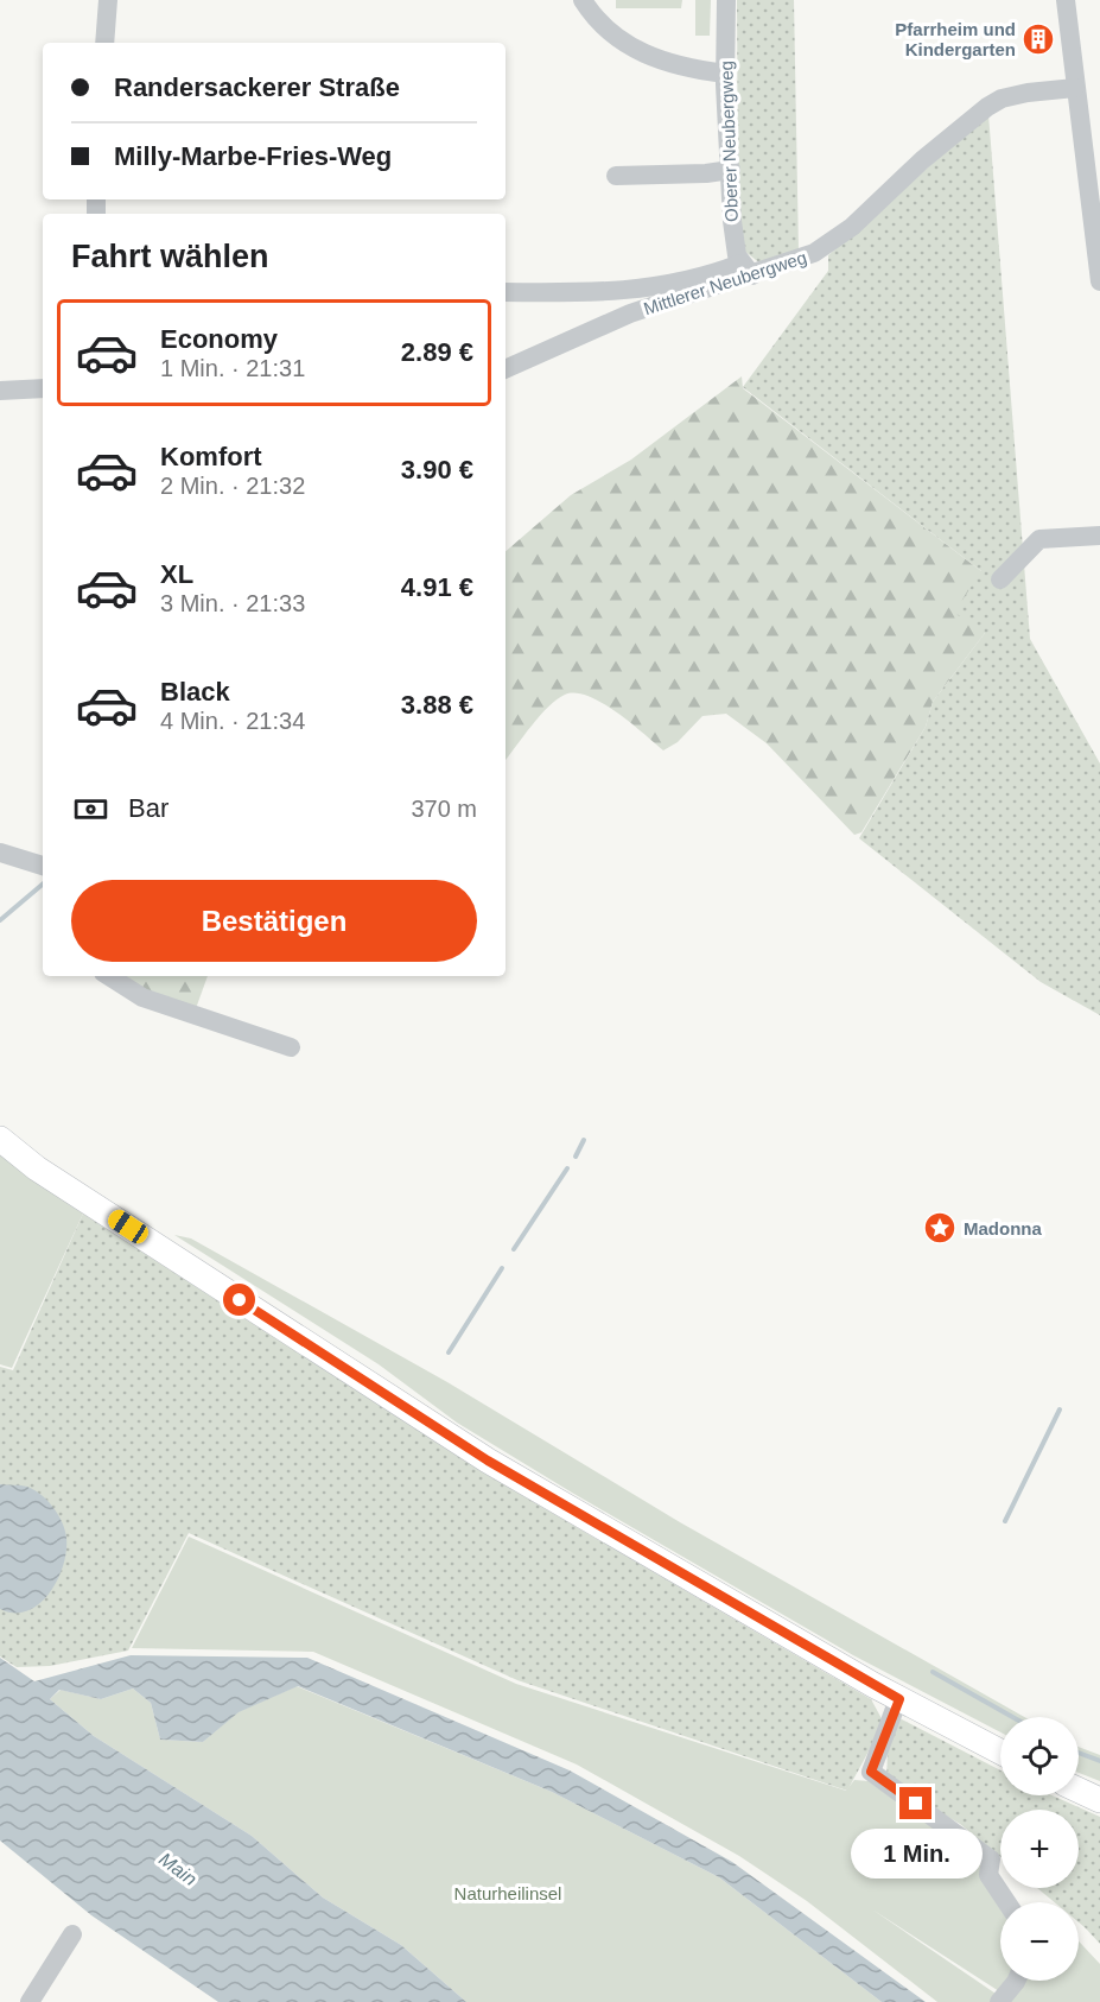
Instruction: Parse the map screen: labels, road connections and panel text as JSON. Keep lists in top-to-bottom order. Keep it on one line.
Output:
{"streets":{"street":["Oberer Neubergweg","Mittlerer Neubergweg"]},"crossings":[["Oberer Neubergweg","Mittlerer Neubergweg"]],"water":["Main"],"parks":["Naturheilinsel"],"places":{"building":["Pfarrheim und Kindergarten"],"place":["Madonna"]},"page":{"banner":["Randersackerer Straße","Milly-Marbe-Fries-Weg"],"heading":"Fahrt wählen","list":[{"name":"Economy","note":"1 Min. · 21:31","value":"2.89 €"},{"name":"Komfort","note":"2 Min. · 21:32","value":"3.90 €"},{"name":"XL","note":"3 Min. · 21:33","value":"4.91 €"},{"name":"Black","note":"4 Min. · 21:34","value":"3.88 €"}],"pay":["Bar","370 m"],"buttons":"Bestätigen","map_buttons":["+","−"],"bubble":"1 Min."}}
